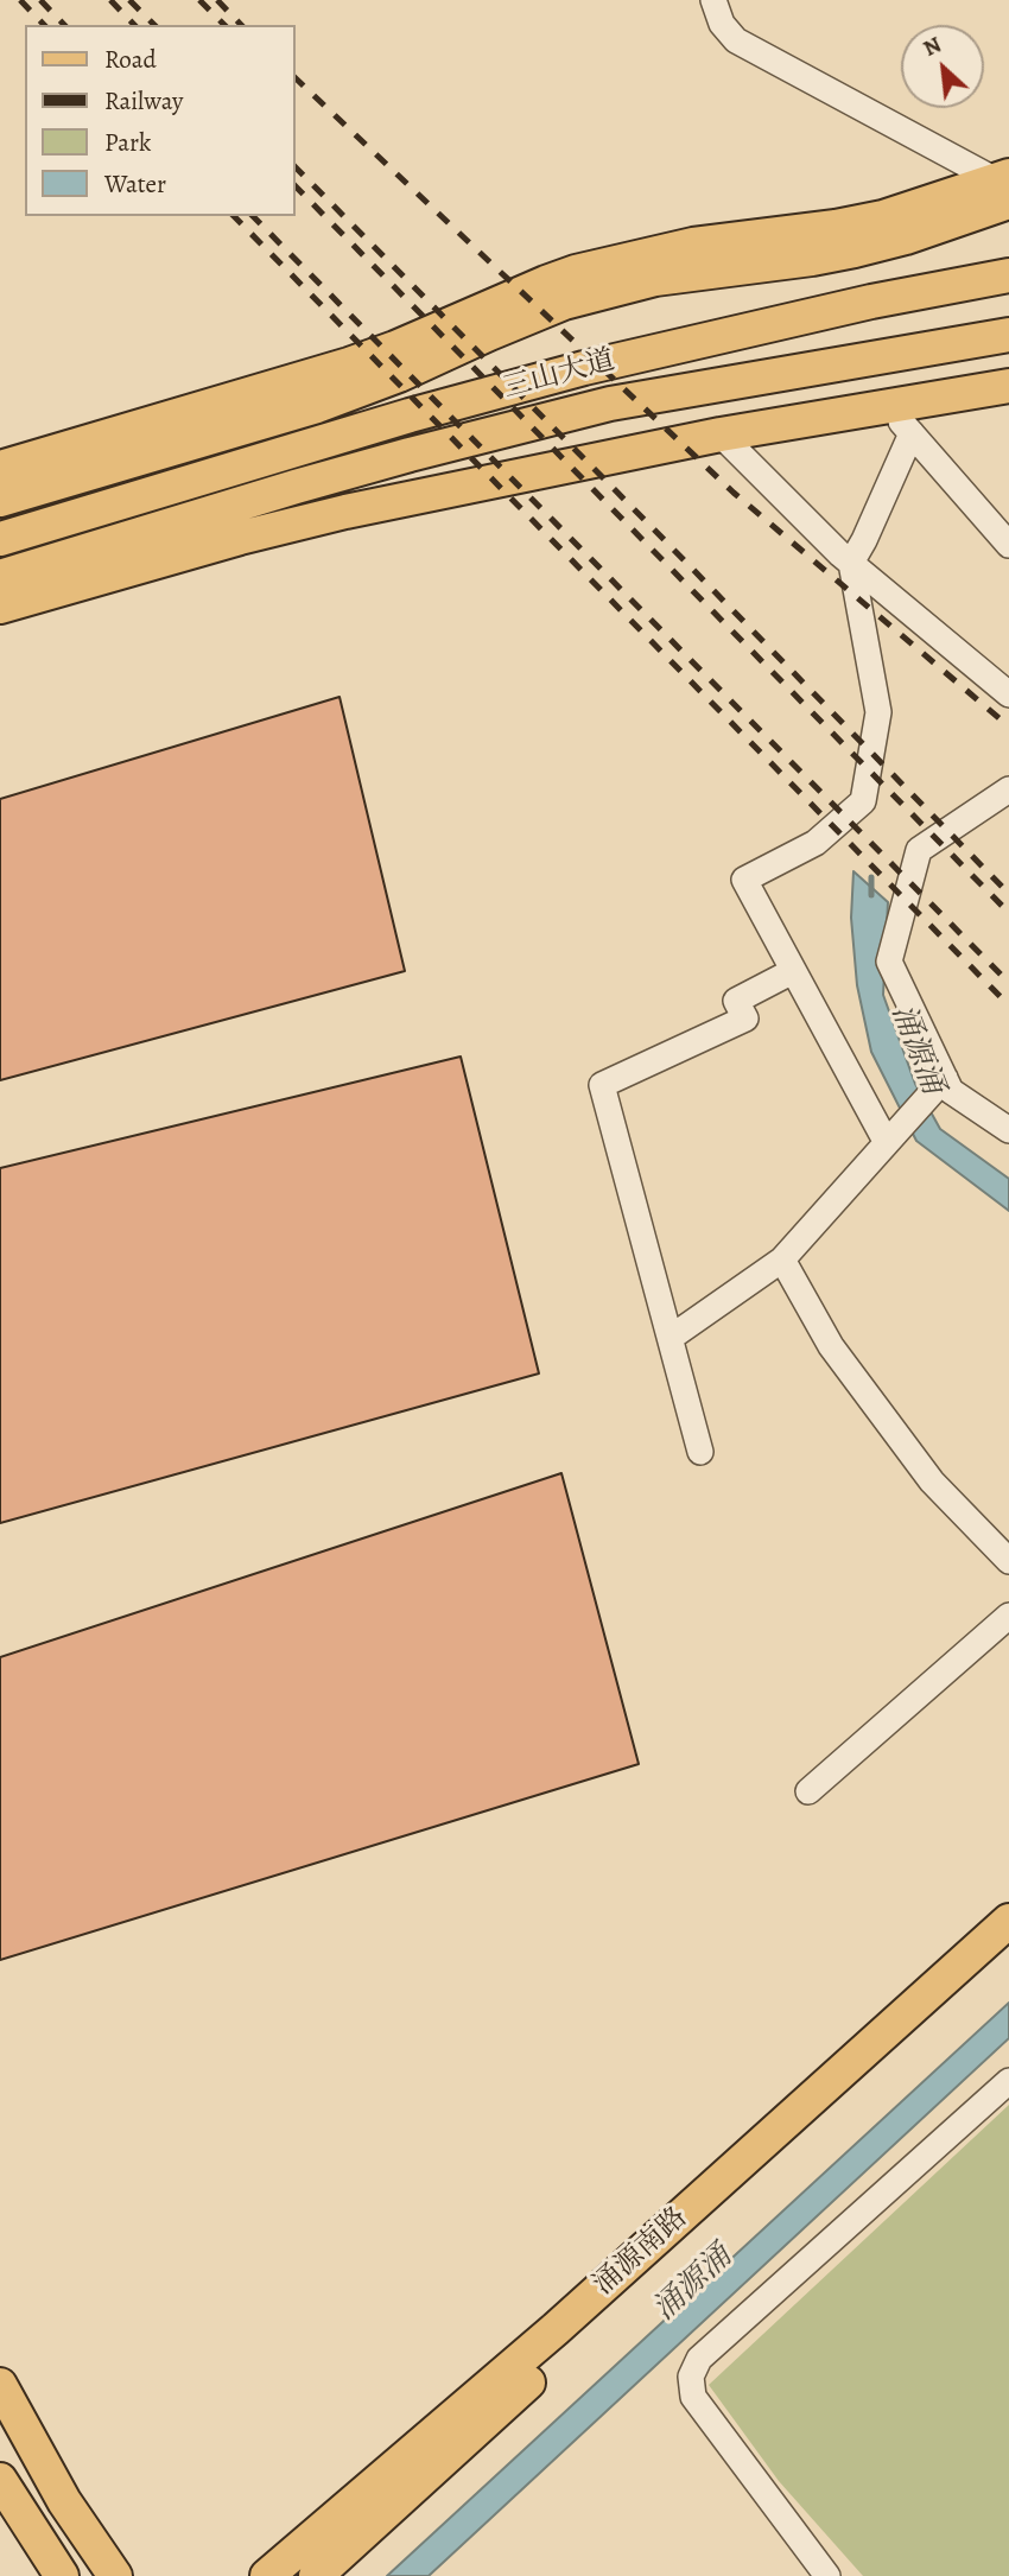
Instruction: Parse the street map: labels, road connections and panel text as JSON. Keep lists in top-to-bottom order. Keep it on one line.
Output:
{"streets":{"main road":["三山大道","涌源南路"]},"water":["涌源涌"],"legend":["Road","Railway","Park","Water"],"north":"top left"}
